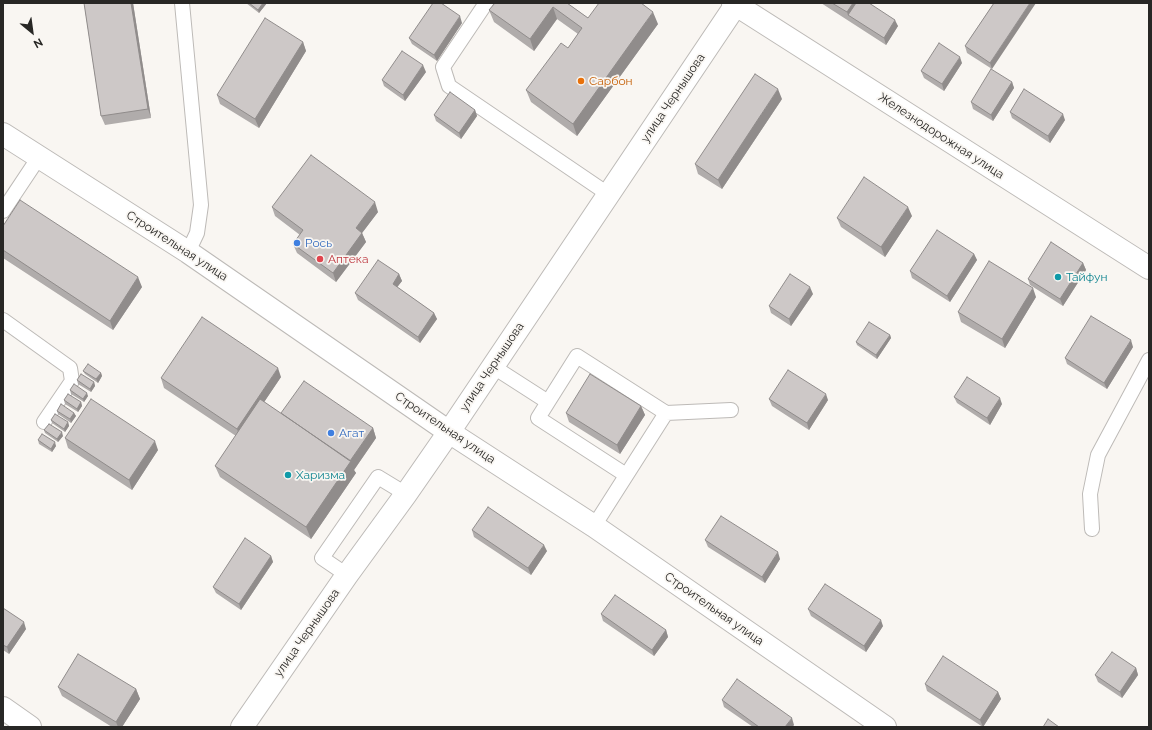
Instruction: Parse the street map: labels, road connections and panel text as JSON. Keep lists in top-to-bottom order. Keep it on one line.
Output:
{"streets":{"street":["улица Чернышова","Железнодорожная улица","Строительная улица"]},"crossings":[["улица Чернышова","Железнодорожная улица"],["улица Чернышова","Строительная улица"]],"places":["Сарбон","Рось","Аптека","Тайфун","Агат","Харизма"],"north":"bottom right"}
